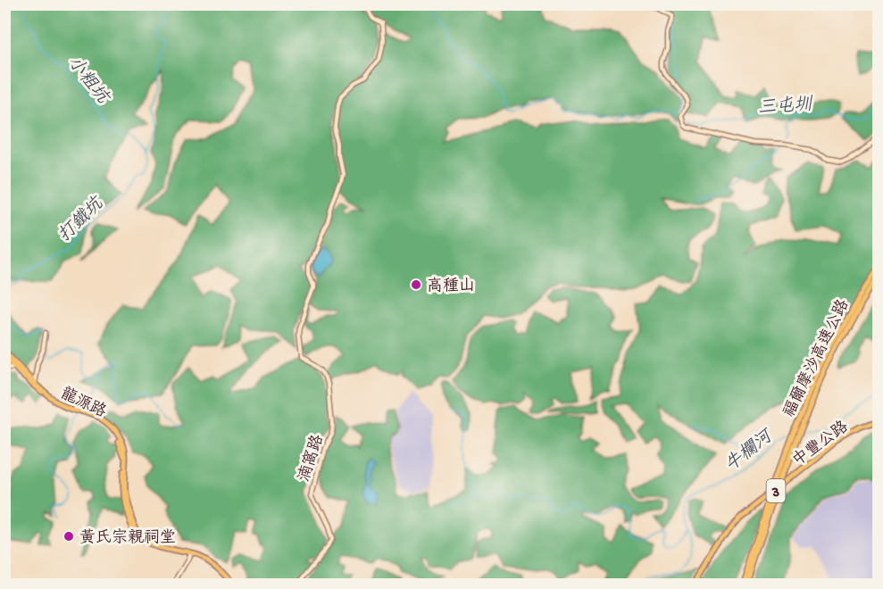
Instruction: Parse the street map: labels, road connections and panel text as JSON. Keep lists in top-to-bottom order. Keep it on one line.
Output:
{"streets":{"highway":["福爾摩沙高速公路","3"],"main road":["中豐公路"],"street":["湳窩路"]},"water":["小粗坑","三屯圳","打鐵坑","牛欄河"],"places":["高種山","黃氏宗親祠堂"]}
